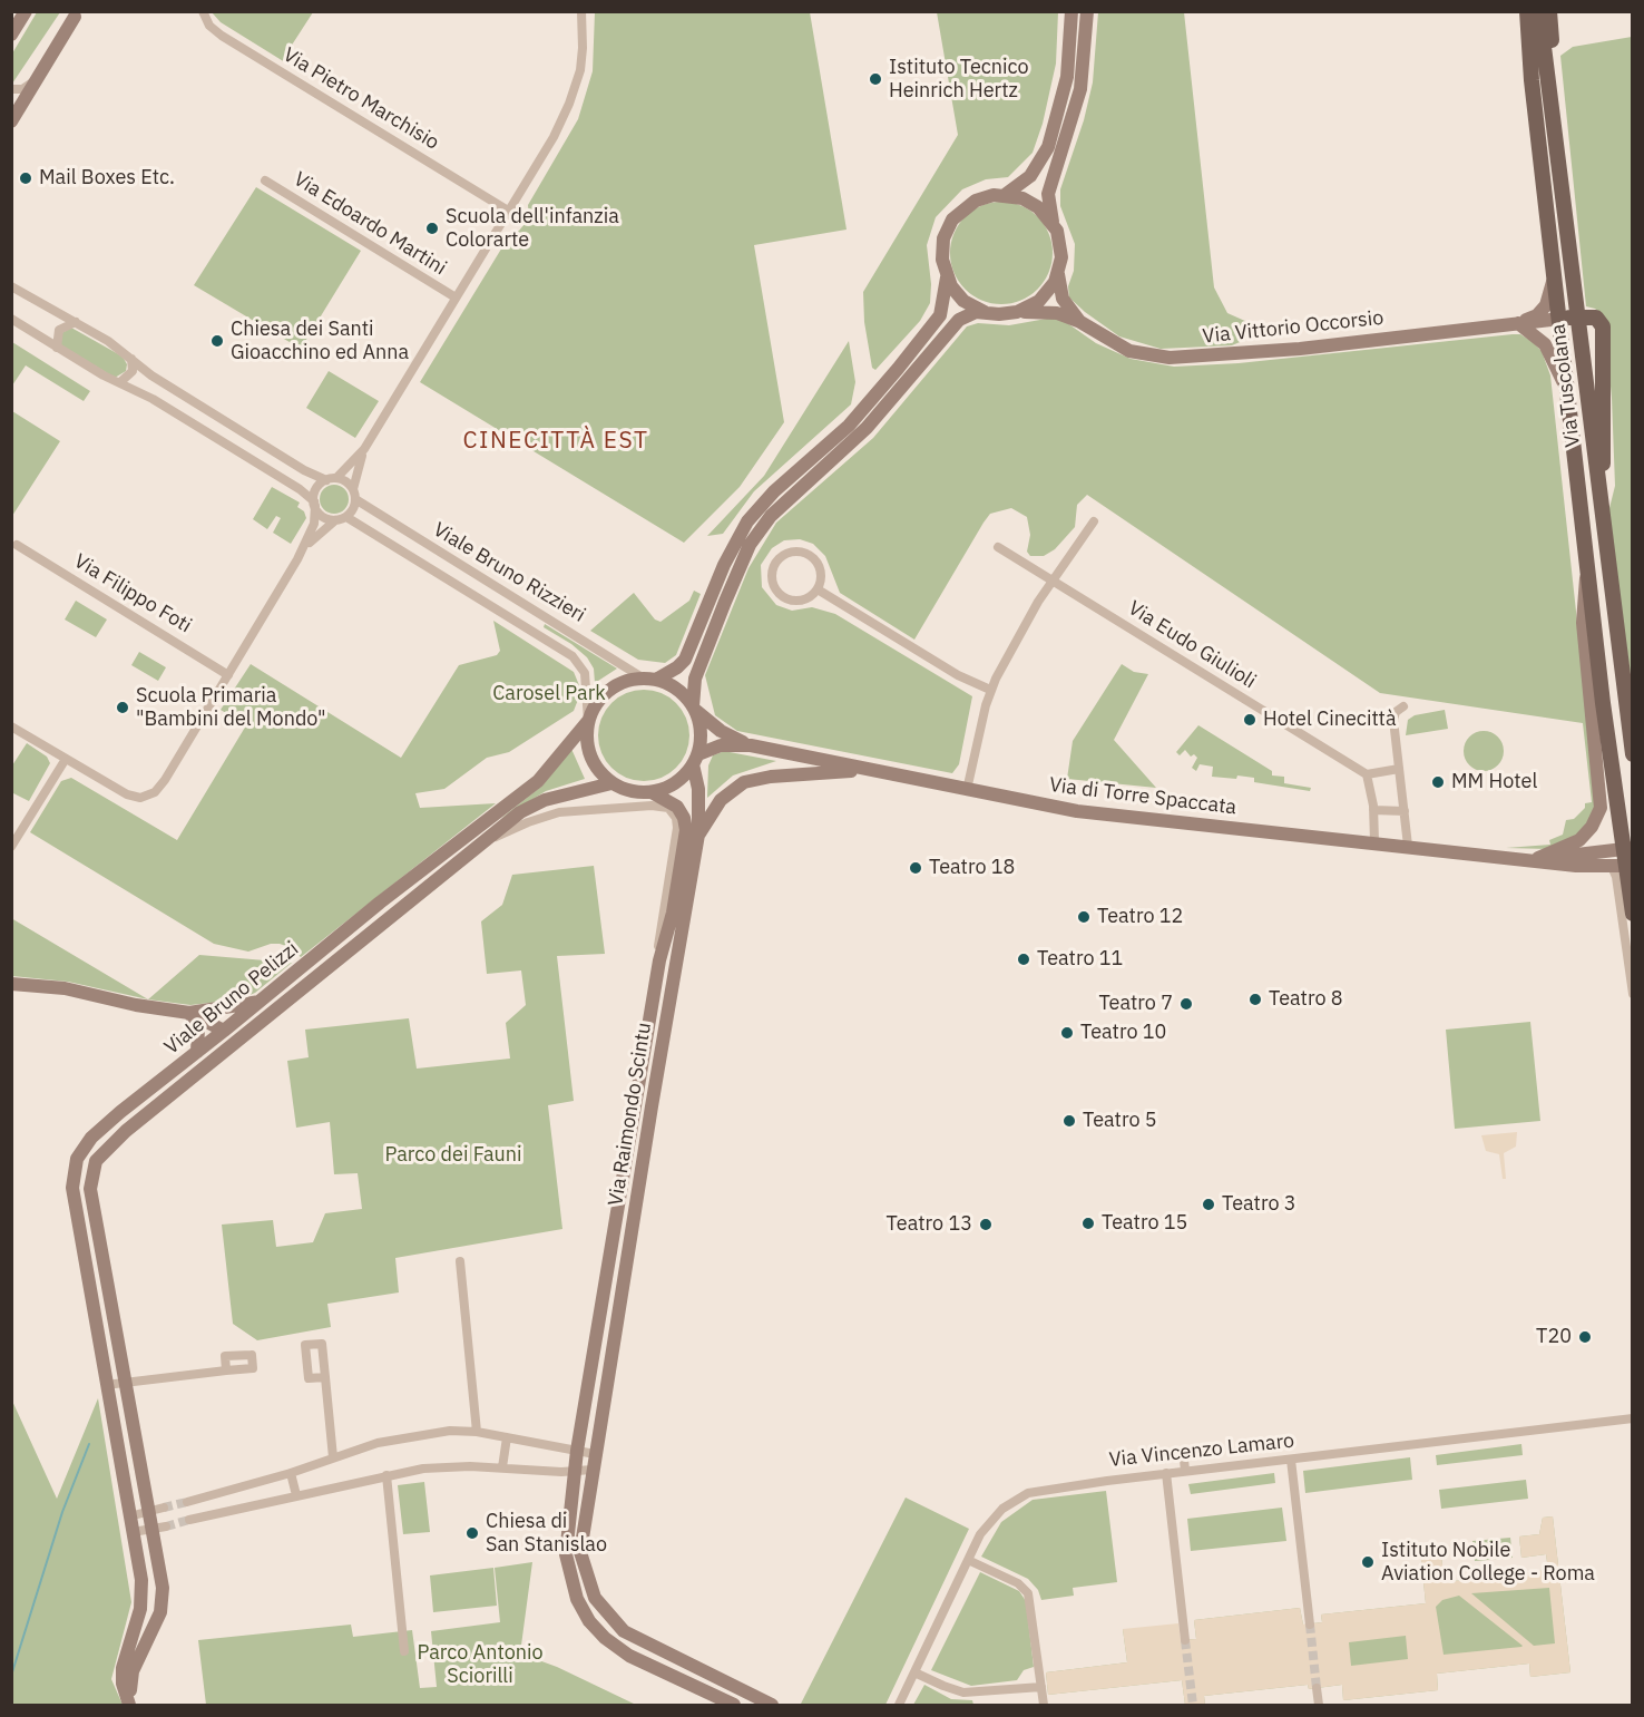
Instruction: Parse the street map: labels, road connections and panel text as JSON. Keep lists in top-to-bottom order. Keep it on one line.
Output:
{"streets":{"main road":["Via Tuscolana"],"street":["Via Pietro Marchisio","Via Edoardo Martini","Via Vittorio Occorsio","Viale Bruno Rizzieri","Via Filippo Foti","Via Eudo Giulioli","Via di Torre Spaccata","Viale Bruno Pelizzi","Via Raimondo Scintu","Via Vincenzo Lamaro"]},"crossings":[["Via Vittorio Occorsio","Via Tuscolana"],["Via Tuscolana","Via di Torre Spaccata"],["Viale Bruno Rizzieri","Via di Torre Spaccata"],["Viale Bruno Rizzieri","Viale Bruno Pelizzi"],["Viale Bruno Rizzieri","Via Raimondo Scintu"],["Via di Torre Spaccata","Viale Bruno Pelizzi"],["Via di Torre Spaccata","Via Raimondo Scintu"],["Viale Bruno Pelizzi","Via Raimondo Scintu"]],"districts":["CINECITTÀ EST"],"parks":["Carosel Park","Parco dei Fauni","Parco Antonio Sciorilli"],"places":["Istituto Tecnico Heinrich Hertz","Mail Boxes Etc.","Scuola dell'infanzia Colorarte","Chiesa dei Santi Gioacchino ed Anna","Scuola Primaria \"Bambini del Mondo\"","Hotel Cinecittà","MM Hotel","Teatro 18","Teatro 12","Teatro 11","Teatro 8","Teatro 7","Teatro 10","Teatro 5","Teatro 3","Teatro 15","Teatro 13","T20","Chiesa di San Stanislao","Istituto Nobile Aviation College - Roma"]}
